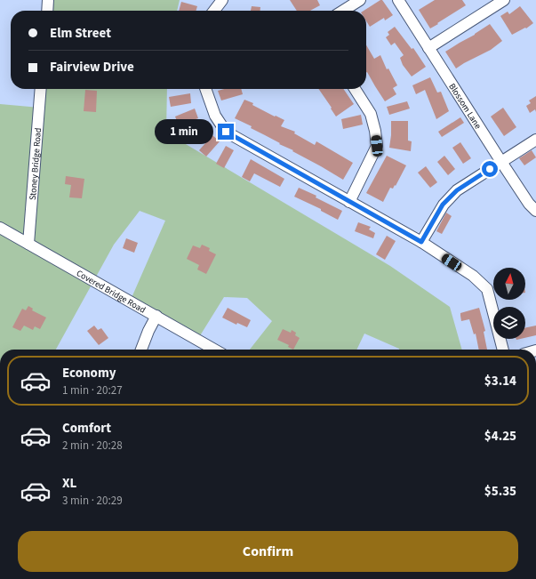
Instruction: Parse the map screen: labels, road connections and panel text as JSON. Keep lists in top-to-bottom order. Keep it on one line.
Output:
{"streets":{"street":["Blossom Lane","Stoney Bridge Road","Covered Bridge Road"]},"crossings":[["Stoney Bridge Road","Covered Bridge Road"]],"north":"top","page":{"banner":["Elm Street","Fairview Drive"],"bubble":"1 min","list":[{"name":"Economy","note":"1 min · 20:27","value":"$3.14"},{"name":"Comfort","note":"2 min · 20:28","value":"$4.25"},{"name":"XL","note":"3 min · 20:29","value":"$5.35"}],"buttons":"Confirm"}}
